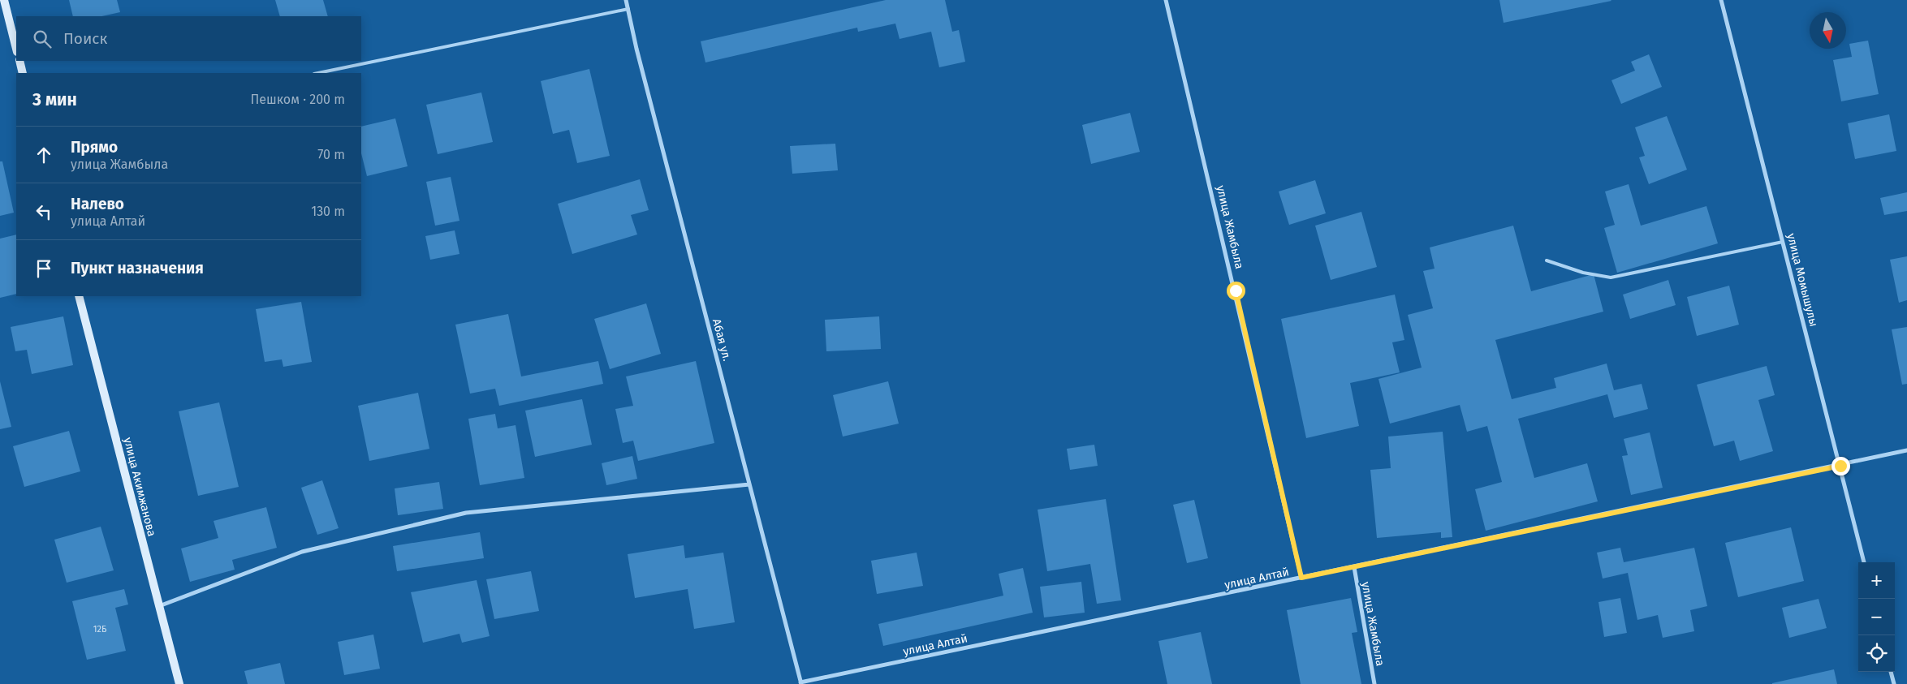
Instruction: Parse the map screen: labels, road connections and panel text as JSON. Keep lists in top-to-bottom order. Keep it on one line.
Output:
{"streets":{"street":["улица Жамбыла","улица Момышулы","Абая ул.","улица Акимжанова","улица Алтай"]},"crossings":[["улица Жамбыла","улица Алтай"],["улица Момышулы","улица Алтай"],["Абая ул.","улица Алтай"]],"house_numbers":["12Б"],"north":"bottom","page":{"search":"Поиск","heading":["3 мин","Пешком · 200 m"],"list":[["Прямо","улица Жамбыла","70 m"],["Налево","улица Алтай","130 m"],"Пункт назначения"],"map_buttons":["+","−"]}}
